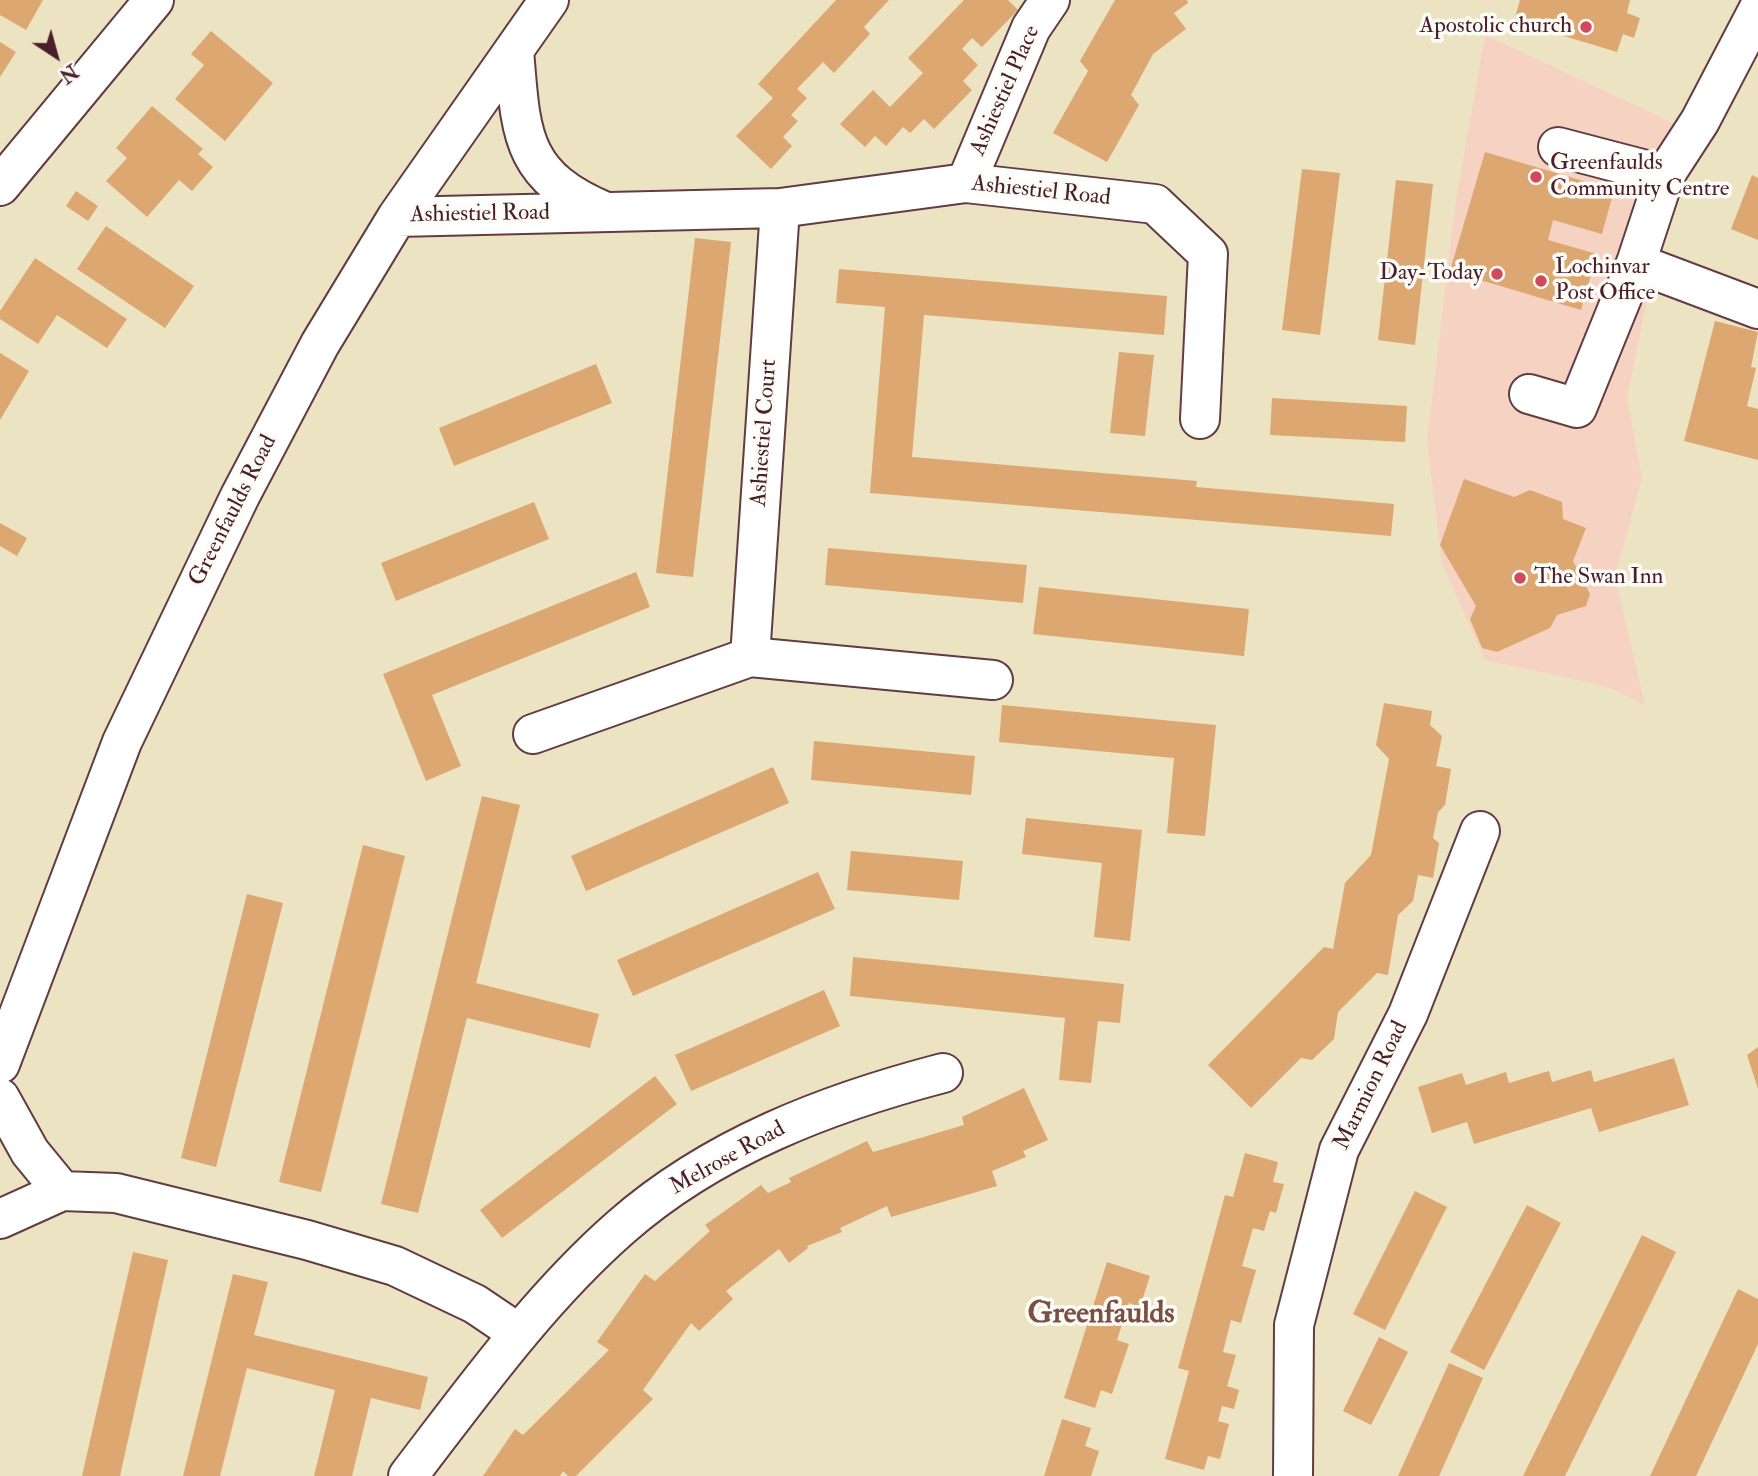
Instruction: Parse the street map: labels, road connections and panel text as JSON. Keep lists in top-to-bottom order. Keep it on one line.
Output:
{"streets":{"street":["Ashiestiel Place","Ashiestiel Road","Ashiestiel Court","Greenfaulds Road","Marmion Road","Melrose Road"]},"crossings":[["Ashiestiel Place","Ashiestiel Road"],["Ashiestiel Road","Ashiestiel Court"],["Ashiestiel Road","Greenfaulds Road"]],"districts":["Greenfaulds"],"places":["Apostolic church","Greenfaulds Community Centre","Day-Today","Lochinvar Post Office","The Swan Inn"],"north":"bottom right"}
